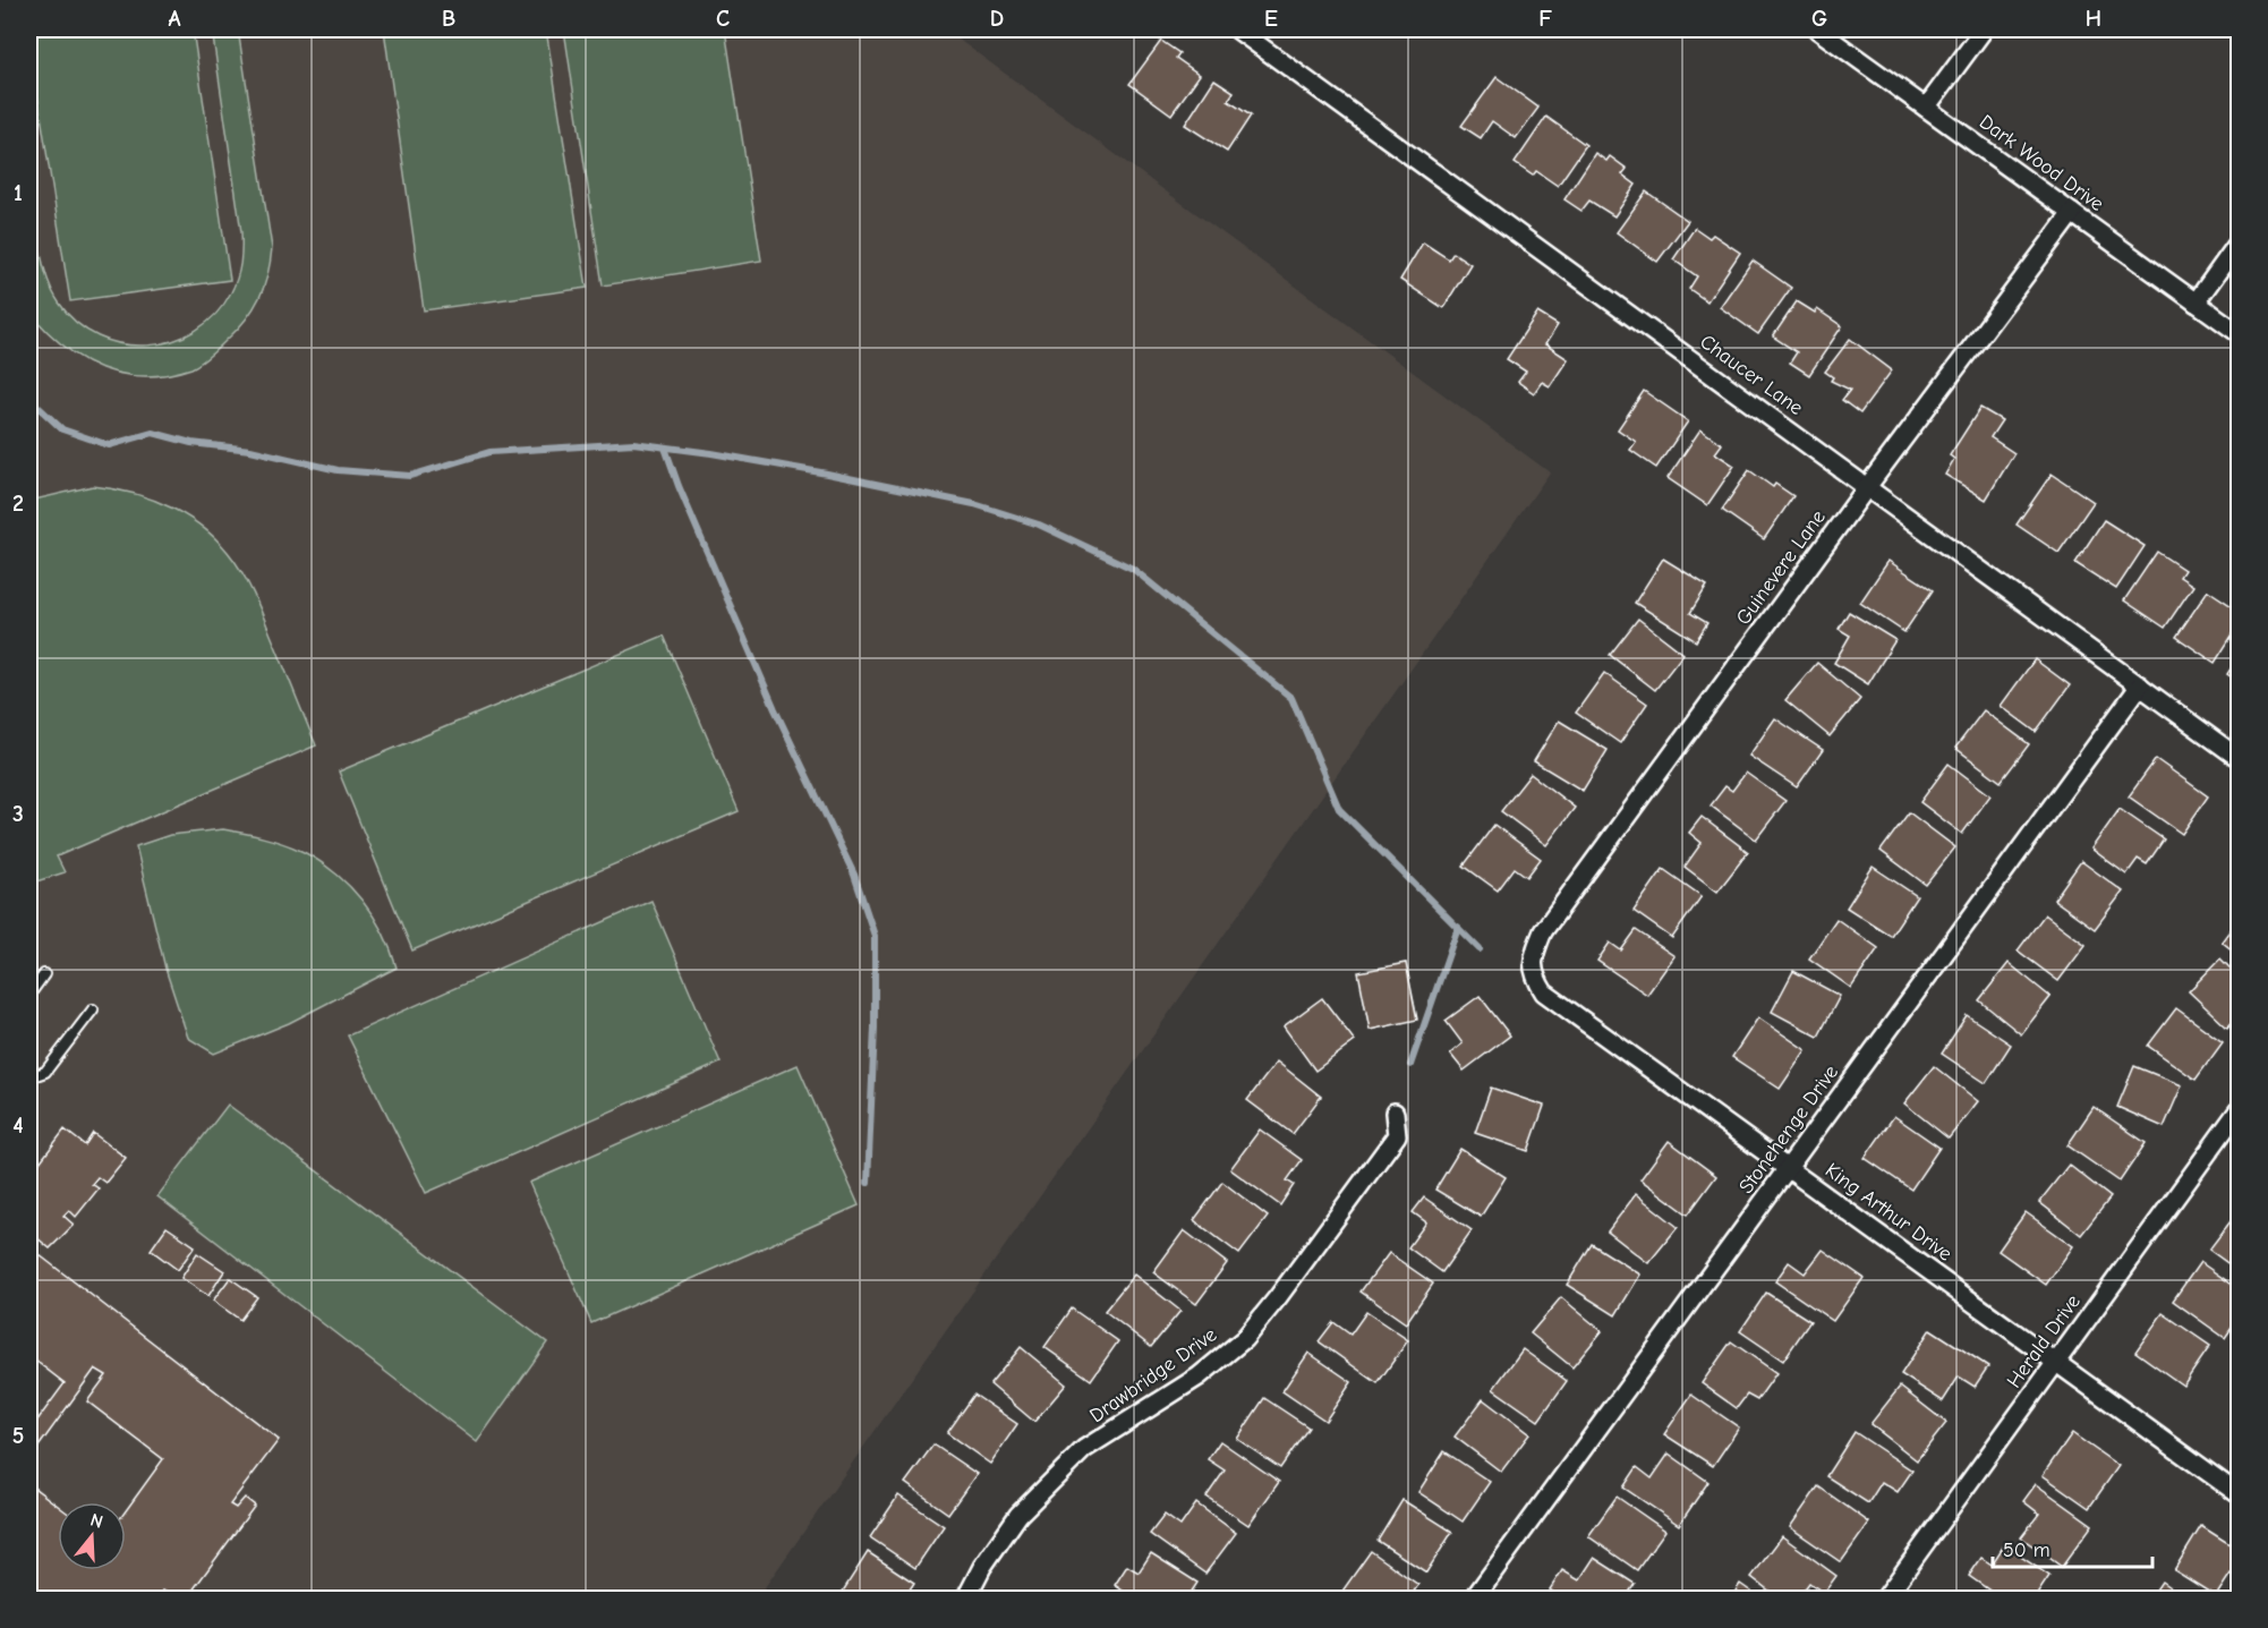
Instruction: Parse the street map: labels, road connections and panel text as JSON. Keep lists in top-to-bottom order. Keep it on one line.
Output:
{"streets":{"street":["Dark Wood Drive","Chaucer Lane","Guinevere Lane","Stonehenge Drive","King Arthur Drive","Herald Drive","Drawbridge Drive"]},"crossings":[["Dark Wood Drive","Guinevere Lane"],["Chaucer Lane","Guinevere Lane"],["Chaucer Lane","Stonehenge Drive"],["Guinevere Lane","King Arthur Drive"],["Stonehenge Drive","King Arthur Drive"],["King Arthur Drive","Herald Drive"]],"scale_bar":"50 m","north":"top","grid":{"columns":["A","B","C","D","E","F","G","H"],"rows":["1","2","3","4","5"]}}
